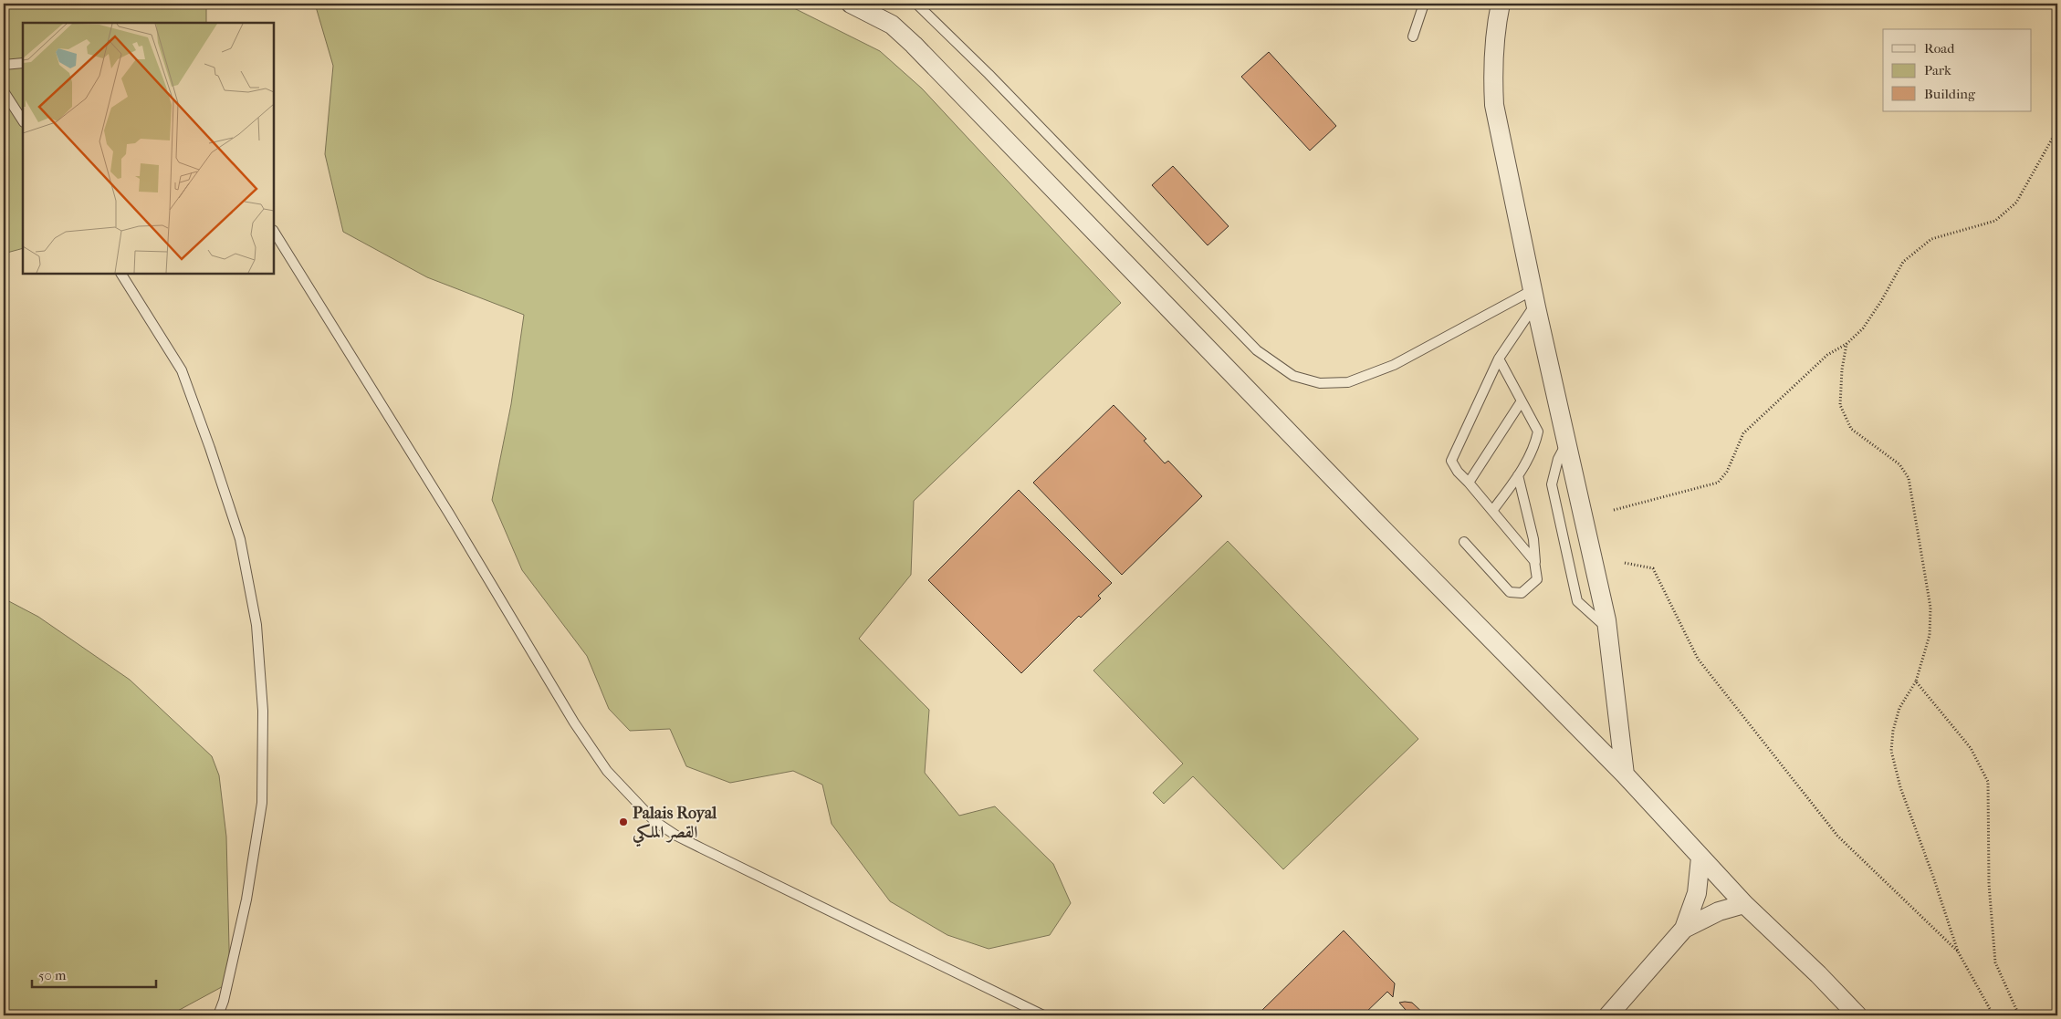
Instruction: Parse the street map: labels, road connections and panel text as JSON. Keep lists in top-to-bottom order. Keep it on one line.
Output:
{"places":["Palais Royal القصر الملكي"],"legend":["Road","Park","Building"],"scale_bar":"50 m"}
